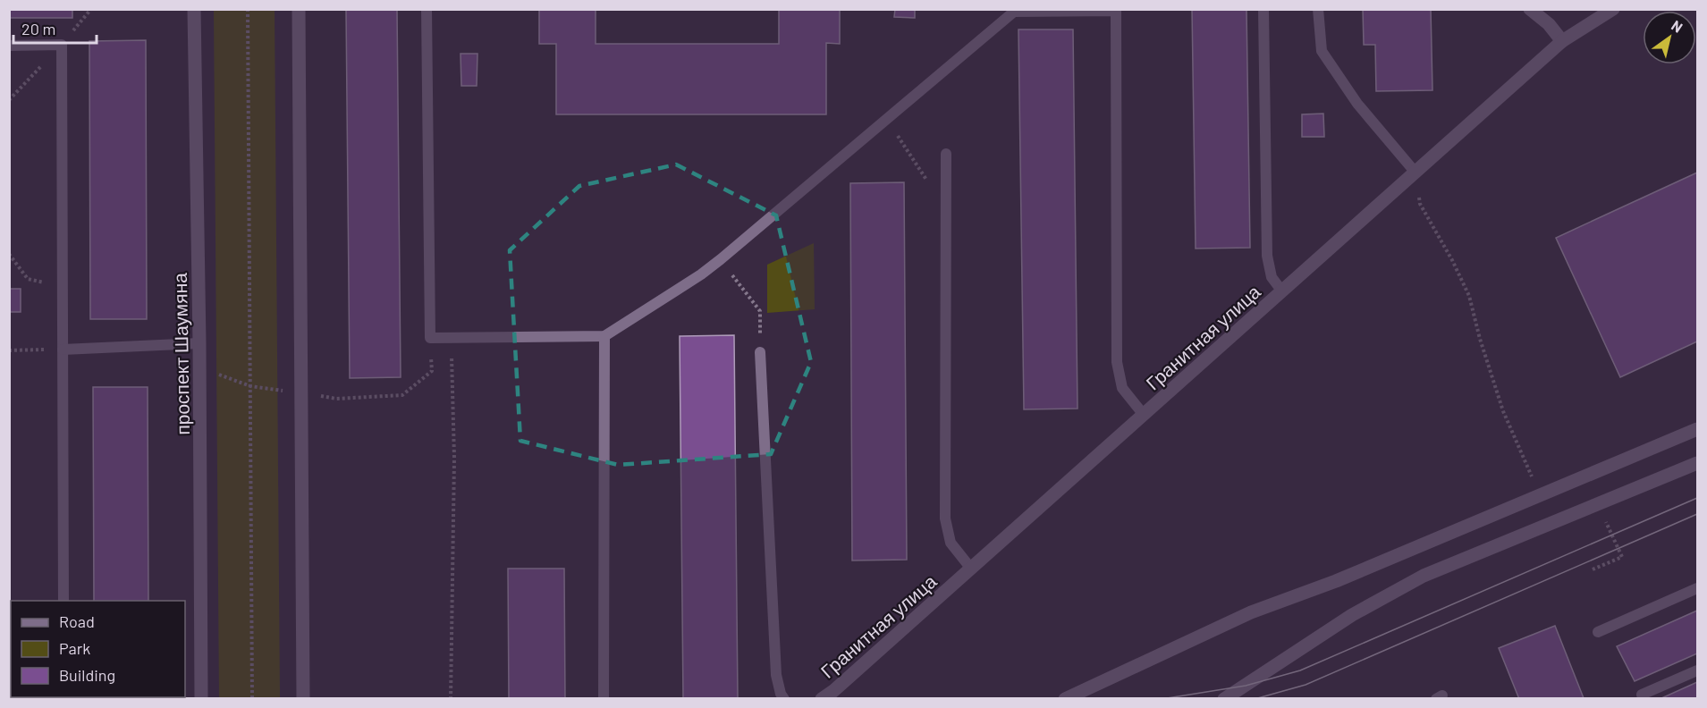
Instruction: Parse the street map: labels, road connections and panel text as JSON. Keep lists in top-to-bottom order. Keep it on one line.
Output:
{"streets":{"street":["Гранитная улица","проспект Шаумяна"]},"legend":["Road","Park","Building"],"scale_bar":"20 m","north":"top right"}
